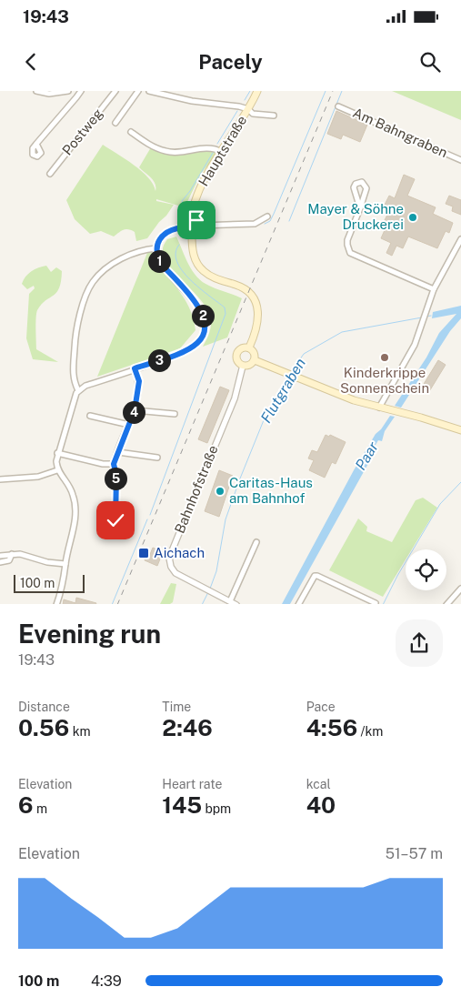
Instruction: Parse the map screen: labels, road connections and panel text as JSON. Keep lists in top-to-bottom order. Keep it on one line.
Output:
{"streets":{"main road":["Hauptstraße"],"street":["Postweg","Am Bahngraben","Bahnhofstraße"]},"water":["Flutgraben","Paar"],"places":{"other":["Mayer & Söhne Druckerei","Kinderkrippe Sonnenschein","Caritas-Haus am Bahnhof"],"transit":["Aichach"]},"scale_bar":"100 m","page":{"status":"19:43","header":"Pacely","pins":["1","2","3","4","5"],"scale":"100 m","heading":["Evening run","19:43"],"stats":[["Distance","0.56 km"],["Time","2:46"],["Pace","4:56 /km"],["Elevation","6 m"],["Heart rate","145 bpm"],["kcal","40"]],"chart":["Elevation","51–57 m"],"list":[{"name":"100 m","note":"4:39"}]}}
